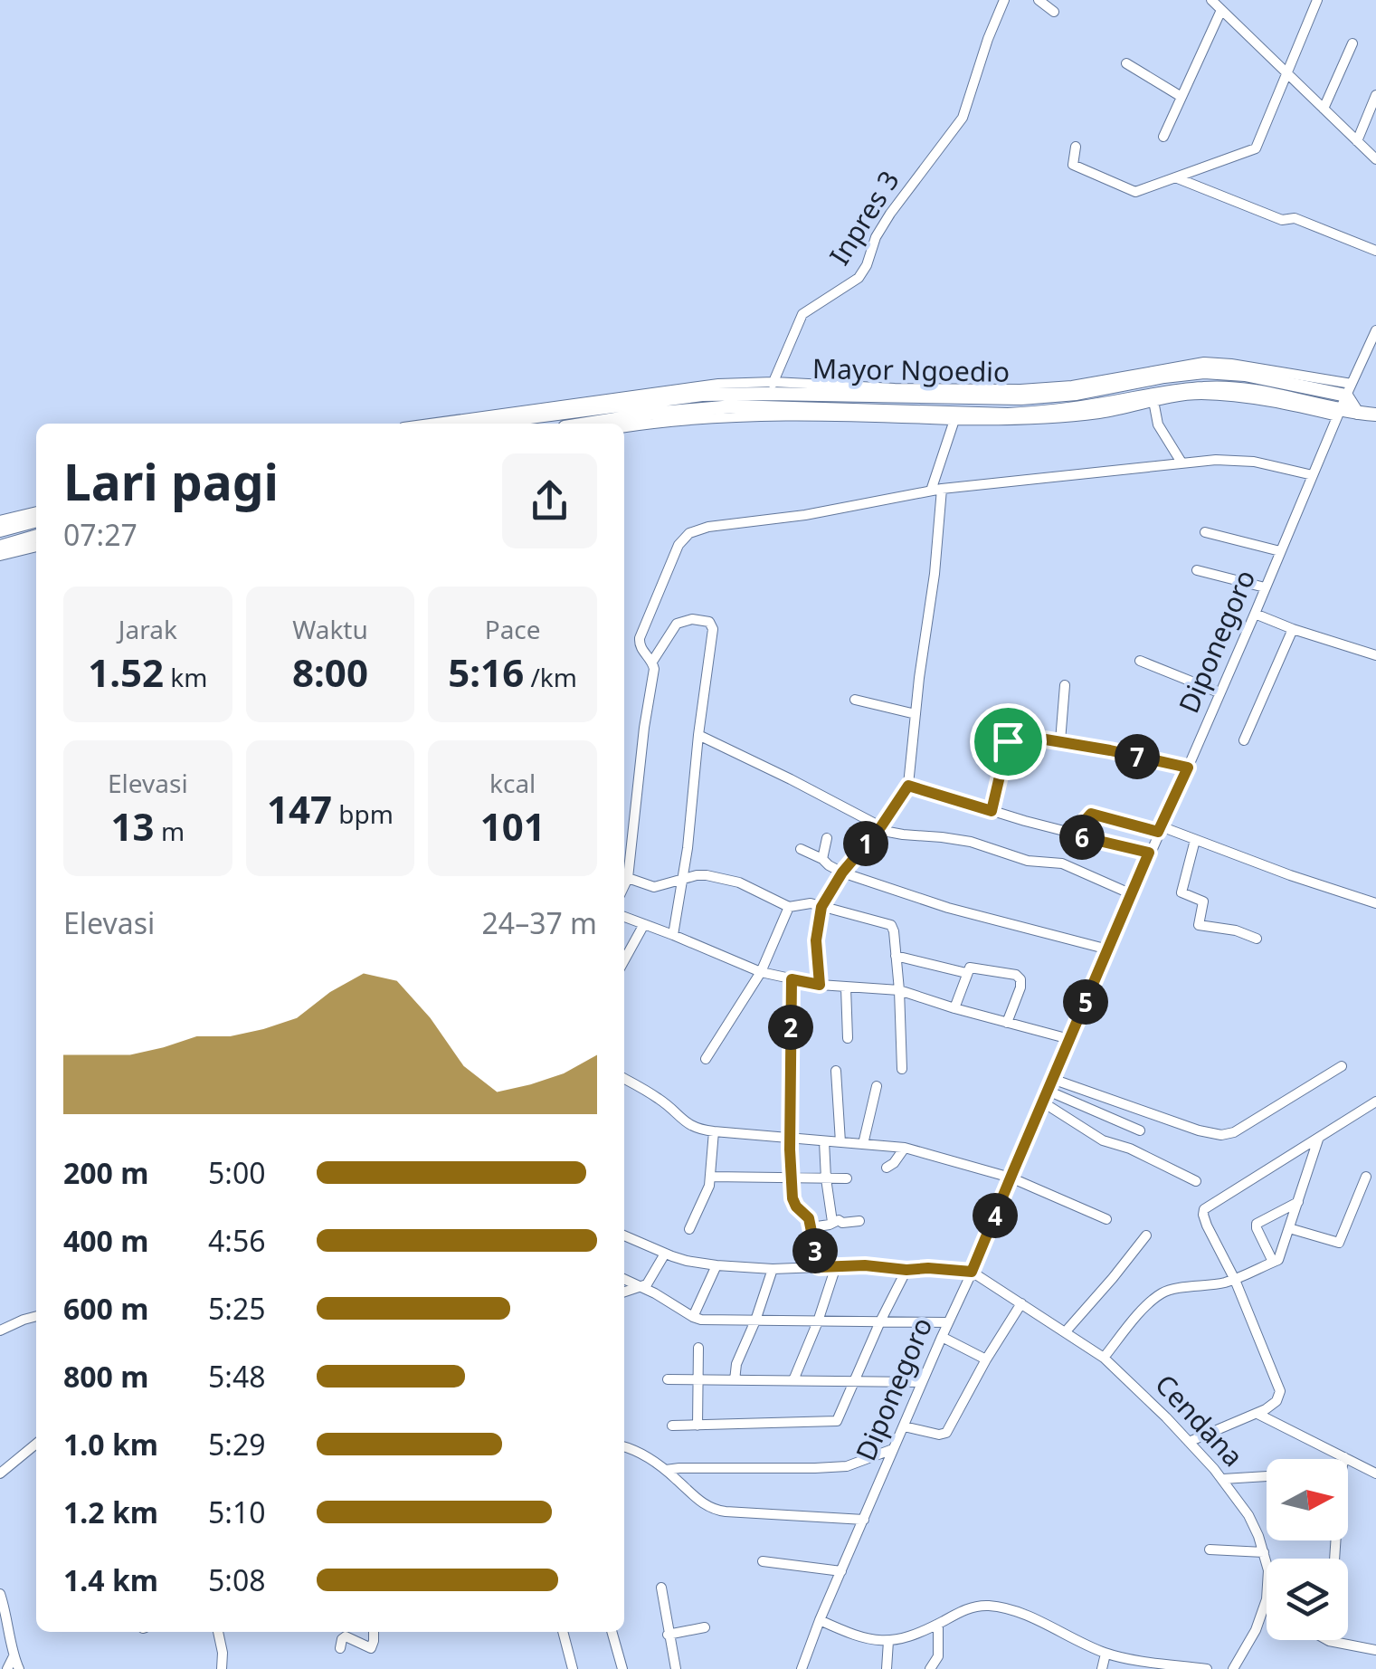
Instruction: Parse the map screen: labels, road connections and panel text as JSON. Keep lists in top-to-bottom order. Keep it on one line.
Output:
{"streets":{"street":["Inpres 3","Mayor Ngoedio","Diponegoro","Cendana"]},"crossings":[["Inpres 3","Mayor Ngoedio"],["Mayor Ngoedio","Diponegoro"],["Diponegoro","Cendana"]],"north":"right","page":{"heading":["Lari pagi","07:27"],"stats":[["Jarak","1.52 km"],["Waktu","8:00"],["Pace","5:16 /km"],["Elevasi","13 m"],["147 bpm"],["kcal","101"]],"pins":["7","6","1","5","2","4","3"],"chart":["Elevasi","24–37 m"],"list":[{"name":"200 m","note":"5:00"},{"name":"400 m","note":"4:56"},{"name":"600 m","note":"5:25"},{"name":"800 m","note":"5:48"},{"name":"1.0 km","note":"5:29"},{"name":"1.2 km","note":"5:10"},{"name":"1.4 km","note":"5:08"}]}}
